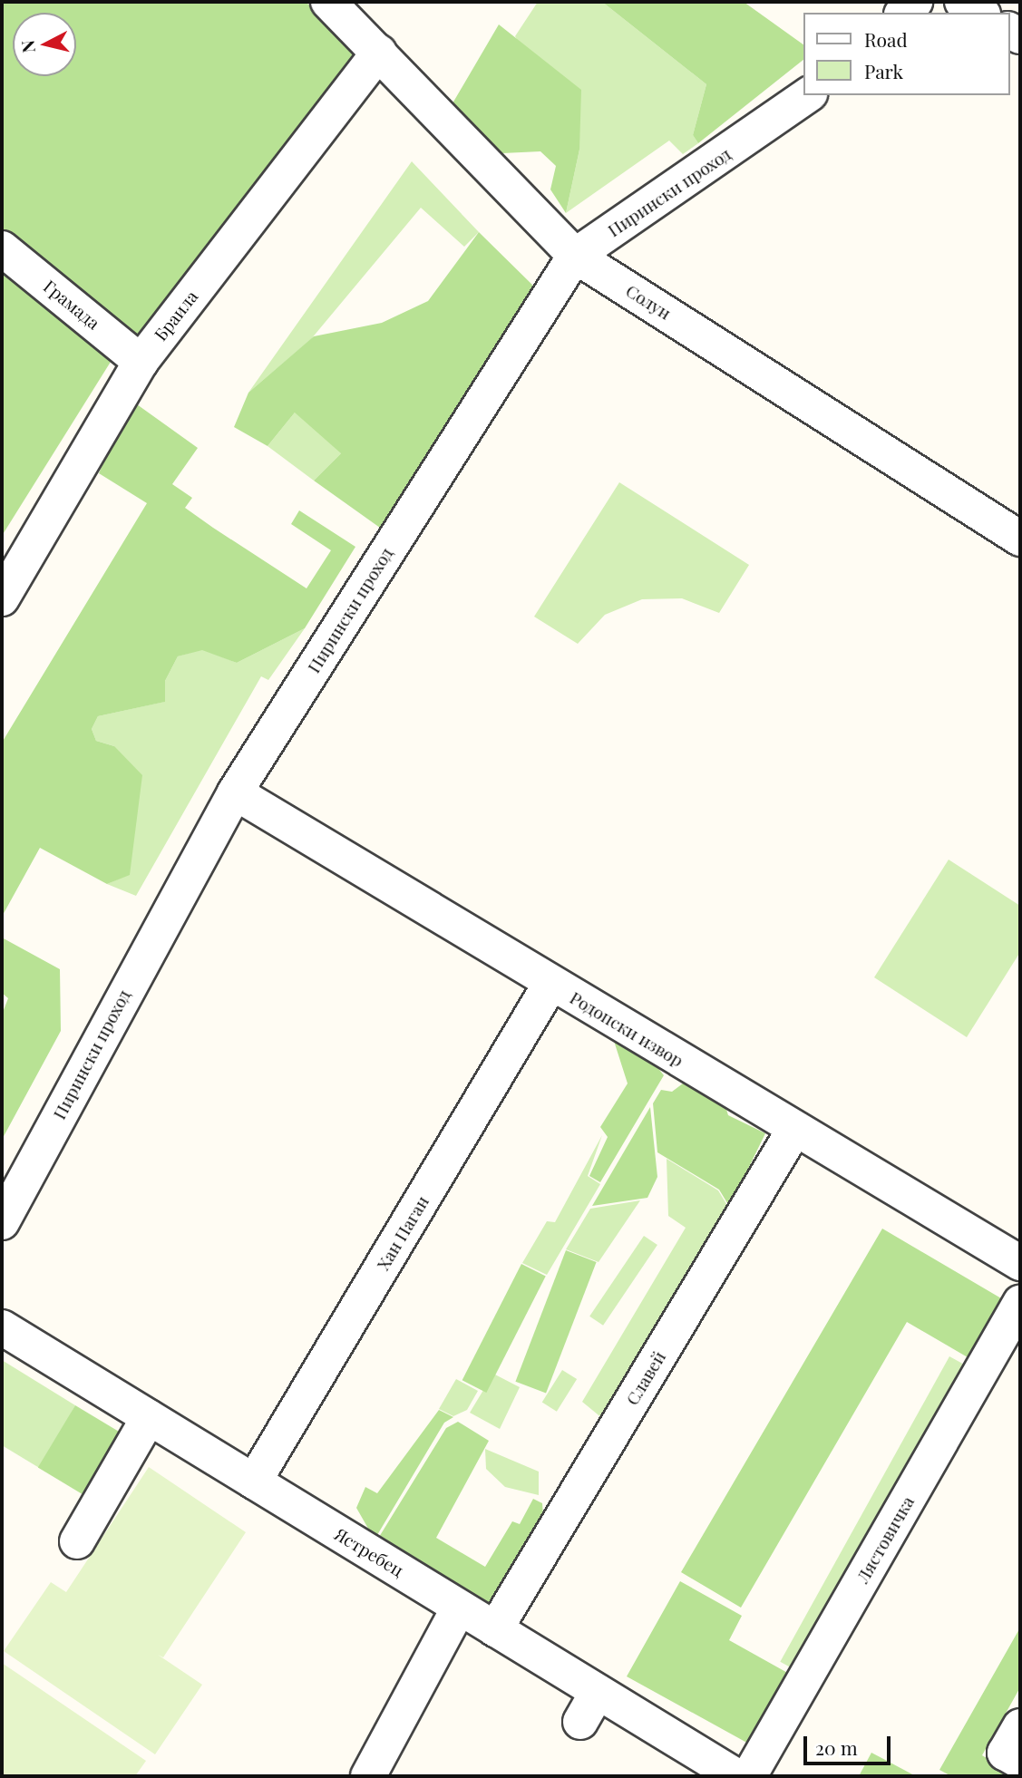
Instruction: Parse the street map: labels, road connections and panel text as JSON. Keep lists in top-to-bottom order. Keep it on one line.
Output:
{"streets":{"street":["Пирински проход","Солун","Грамада","Браила","Родопски извор","Хан Паган","Славей","Лястовичка","Ястребец"]},"crossings":[["Пирински проход","Солун"],["Пирински проход","Родопски извор"],["Солун","Браила"],["Грамада","Браила"],["Родопски извор","Хан Паган"],["Родопски извор","Славей"],["Хан Паган","Ястребец"],["Славей","Ястребец"]],"legend":["Road","Park"],"scale_bar":"20 m","north":"left"}
